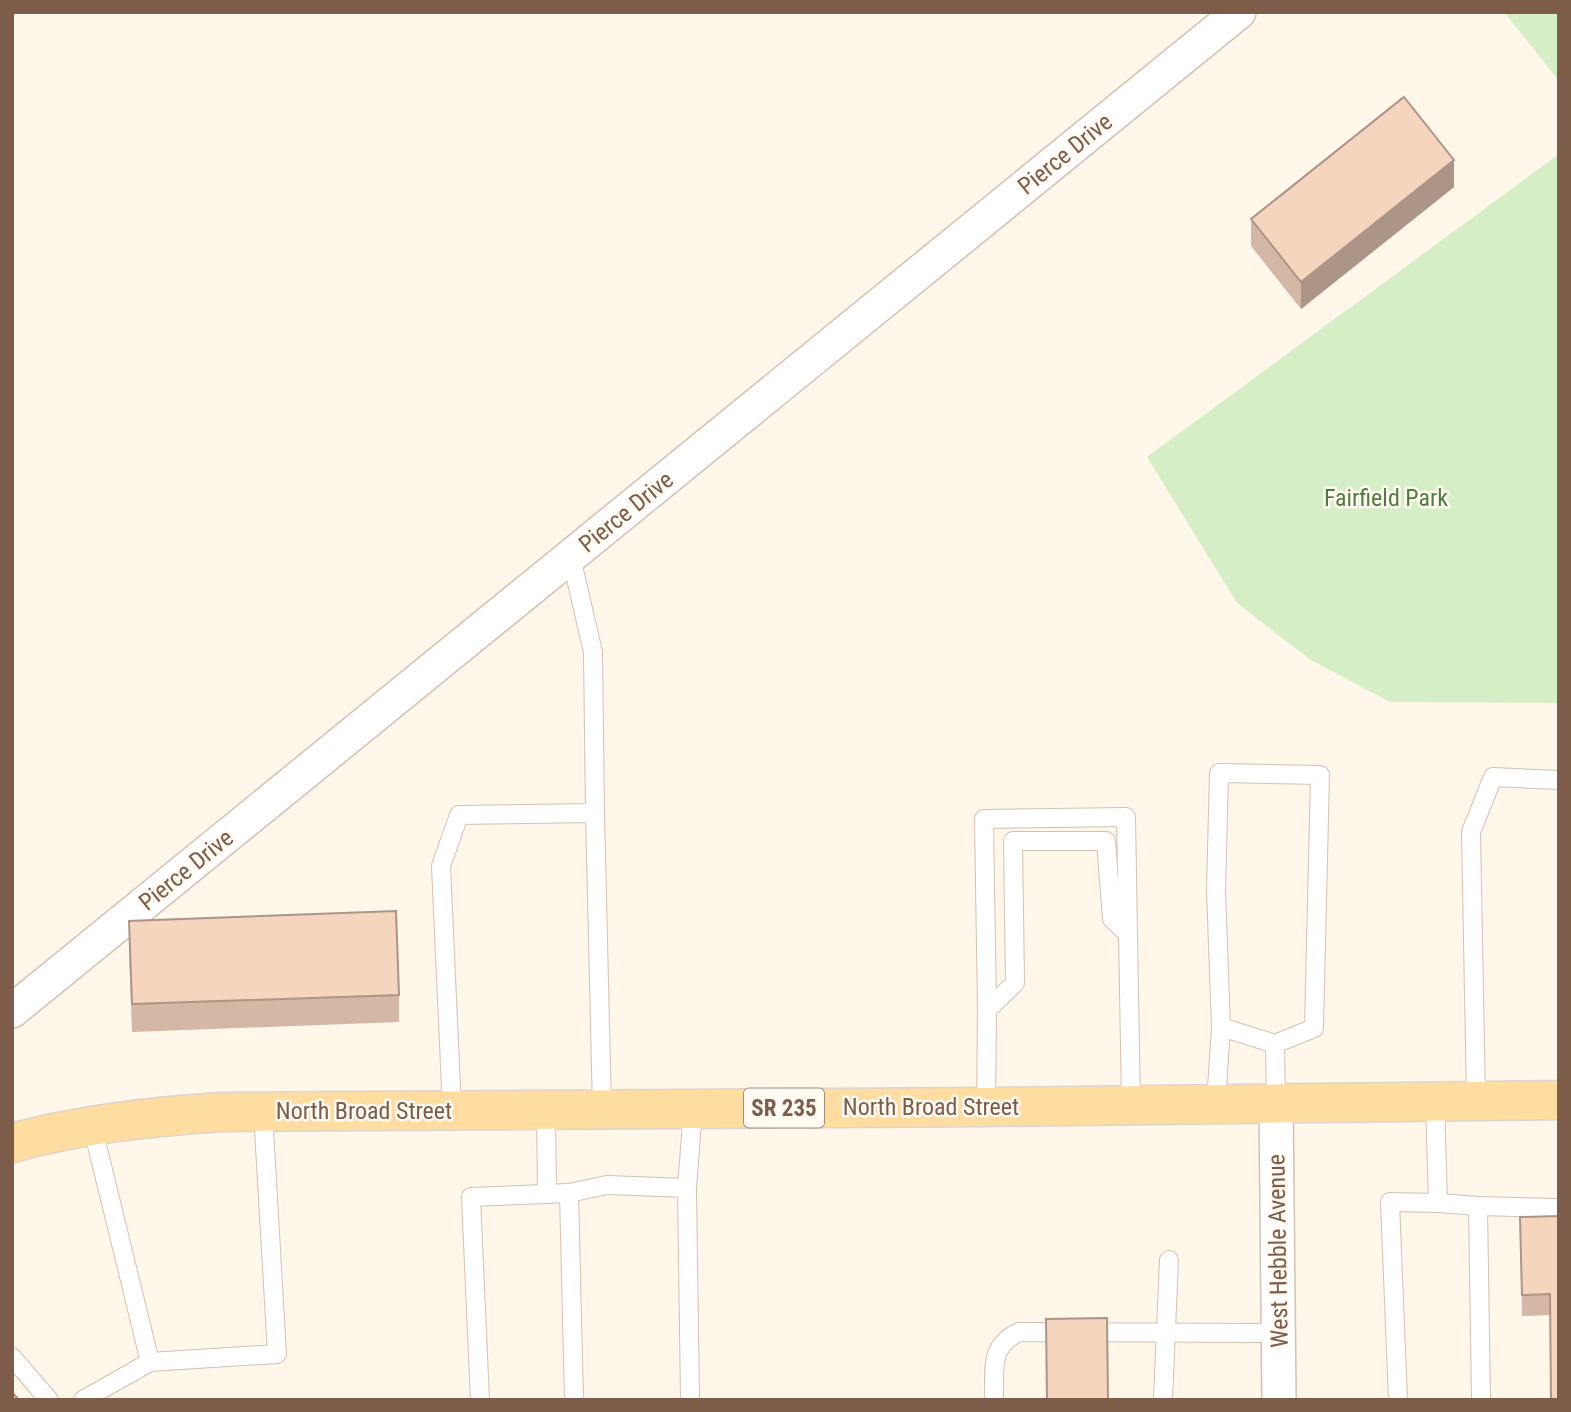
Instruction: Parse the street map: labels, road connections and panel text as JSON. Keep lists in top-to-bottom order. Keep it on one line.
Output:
{"streets":{"main road":["North Broad Street","SR 235"],"street":["Pierce Drive","West Hebble Avenue"]},"crossings":[["North Broad Street","West Hebble Avenue"]],"parks":["Fairfield Park"]}
